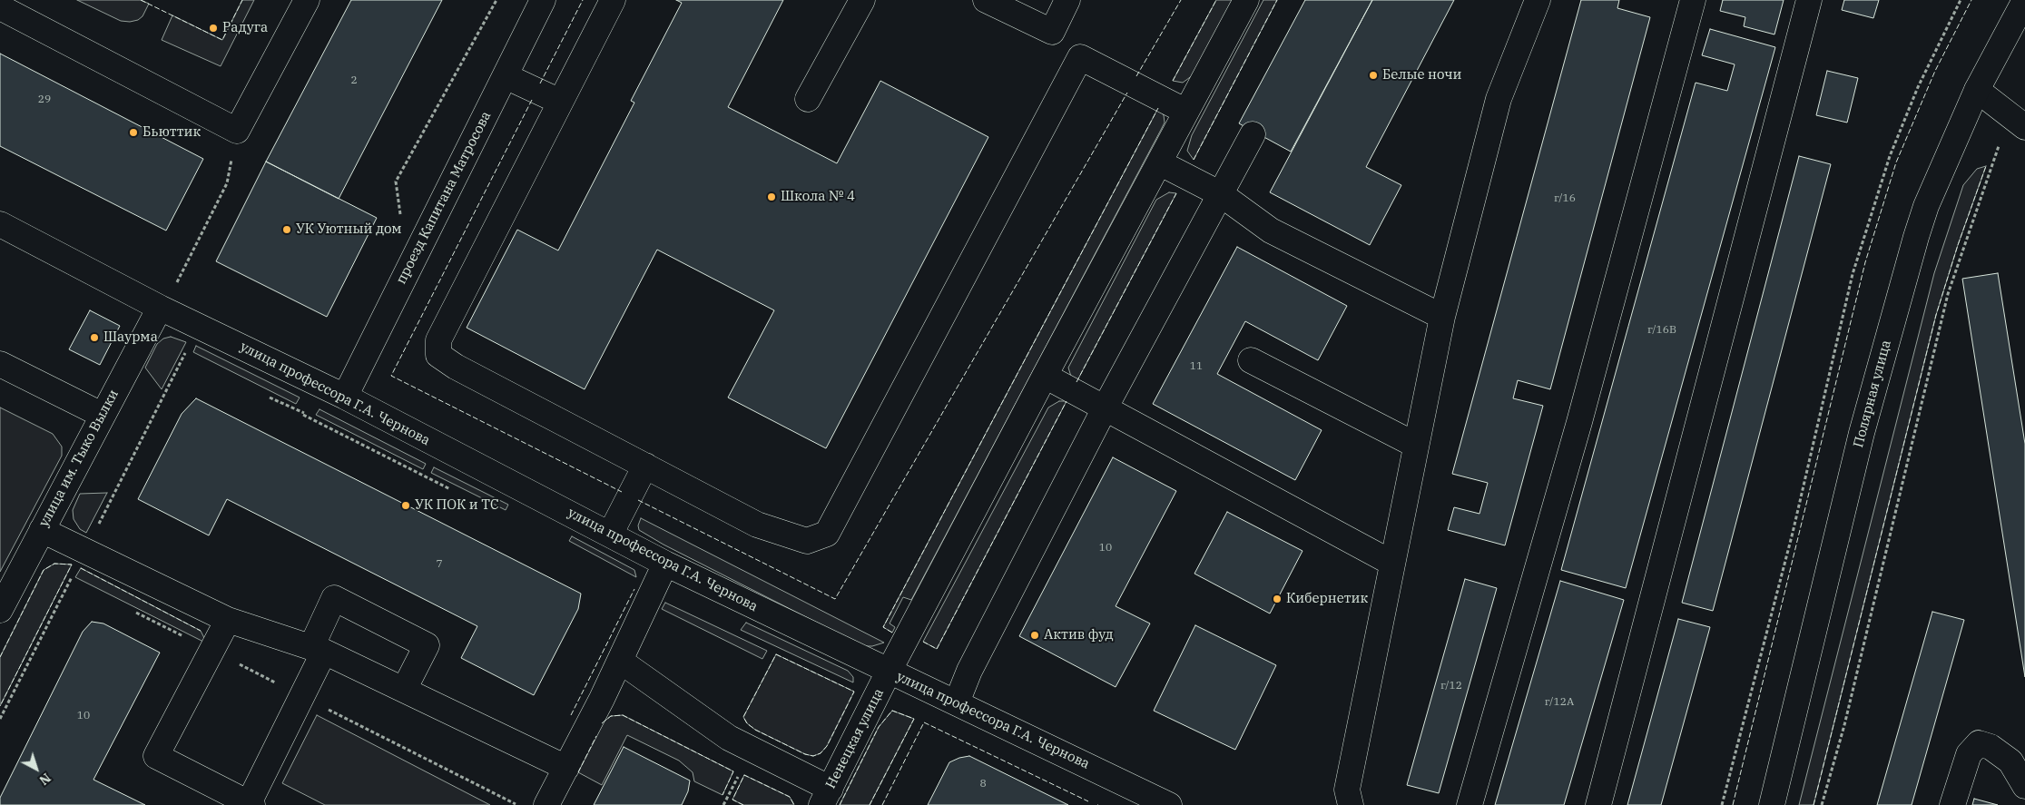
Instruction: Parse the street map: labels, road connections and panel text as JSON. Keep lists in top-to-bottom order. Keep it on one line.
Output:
{"streets":{"street":["проезд Капитана Матросова","улица профессора Г.А. Чернова","Полярная улица","улица им. Тыко Вылки","Ненецкая улица"]},"crossings":[["проезд Капитана Матросова","улица профессора Г.А. Чернова"],["улица профессора Г.А. Чернова","улица им. Тыко Вылки"],["улица профессора Г.А. Чернова","Ненецкая улица"]],"places":["Радуга","Белые ночи","Бьюттик","Школа № 4","УК Уютный дом","Шаурма","УК ПОК и ТС","Кибернетик","Актив фуд"],"house_numbers":["2","29","г/16","г/16В","11","10","7","г/12","г/12А","10","8"],"north":"bottom right"}
